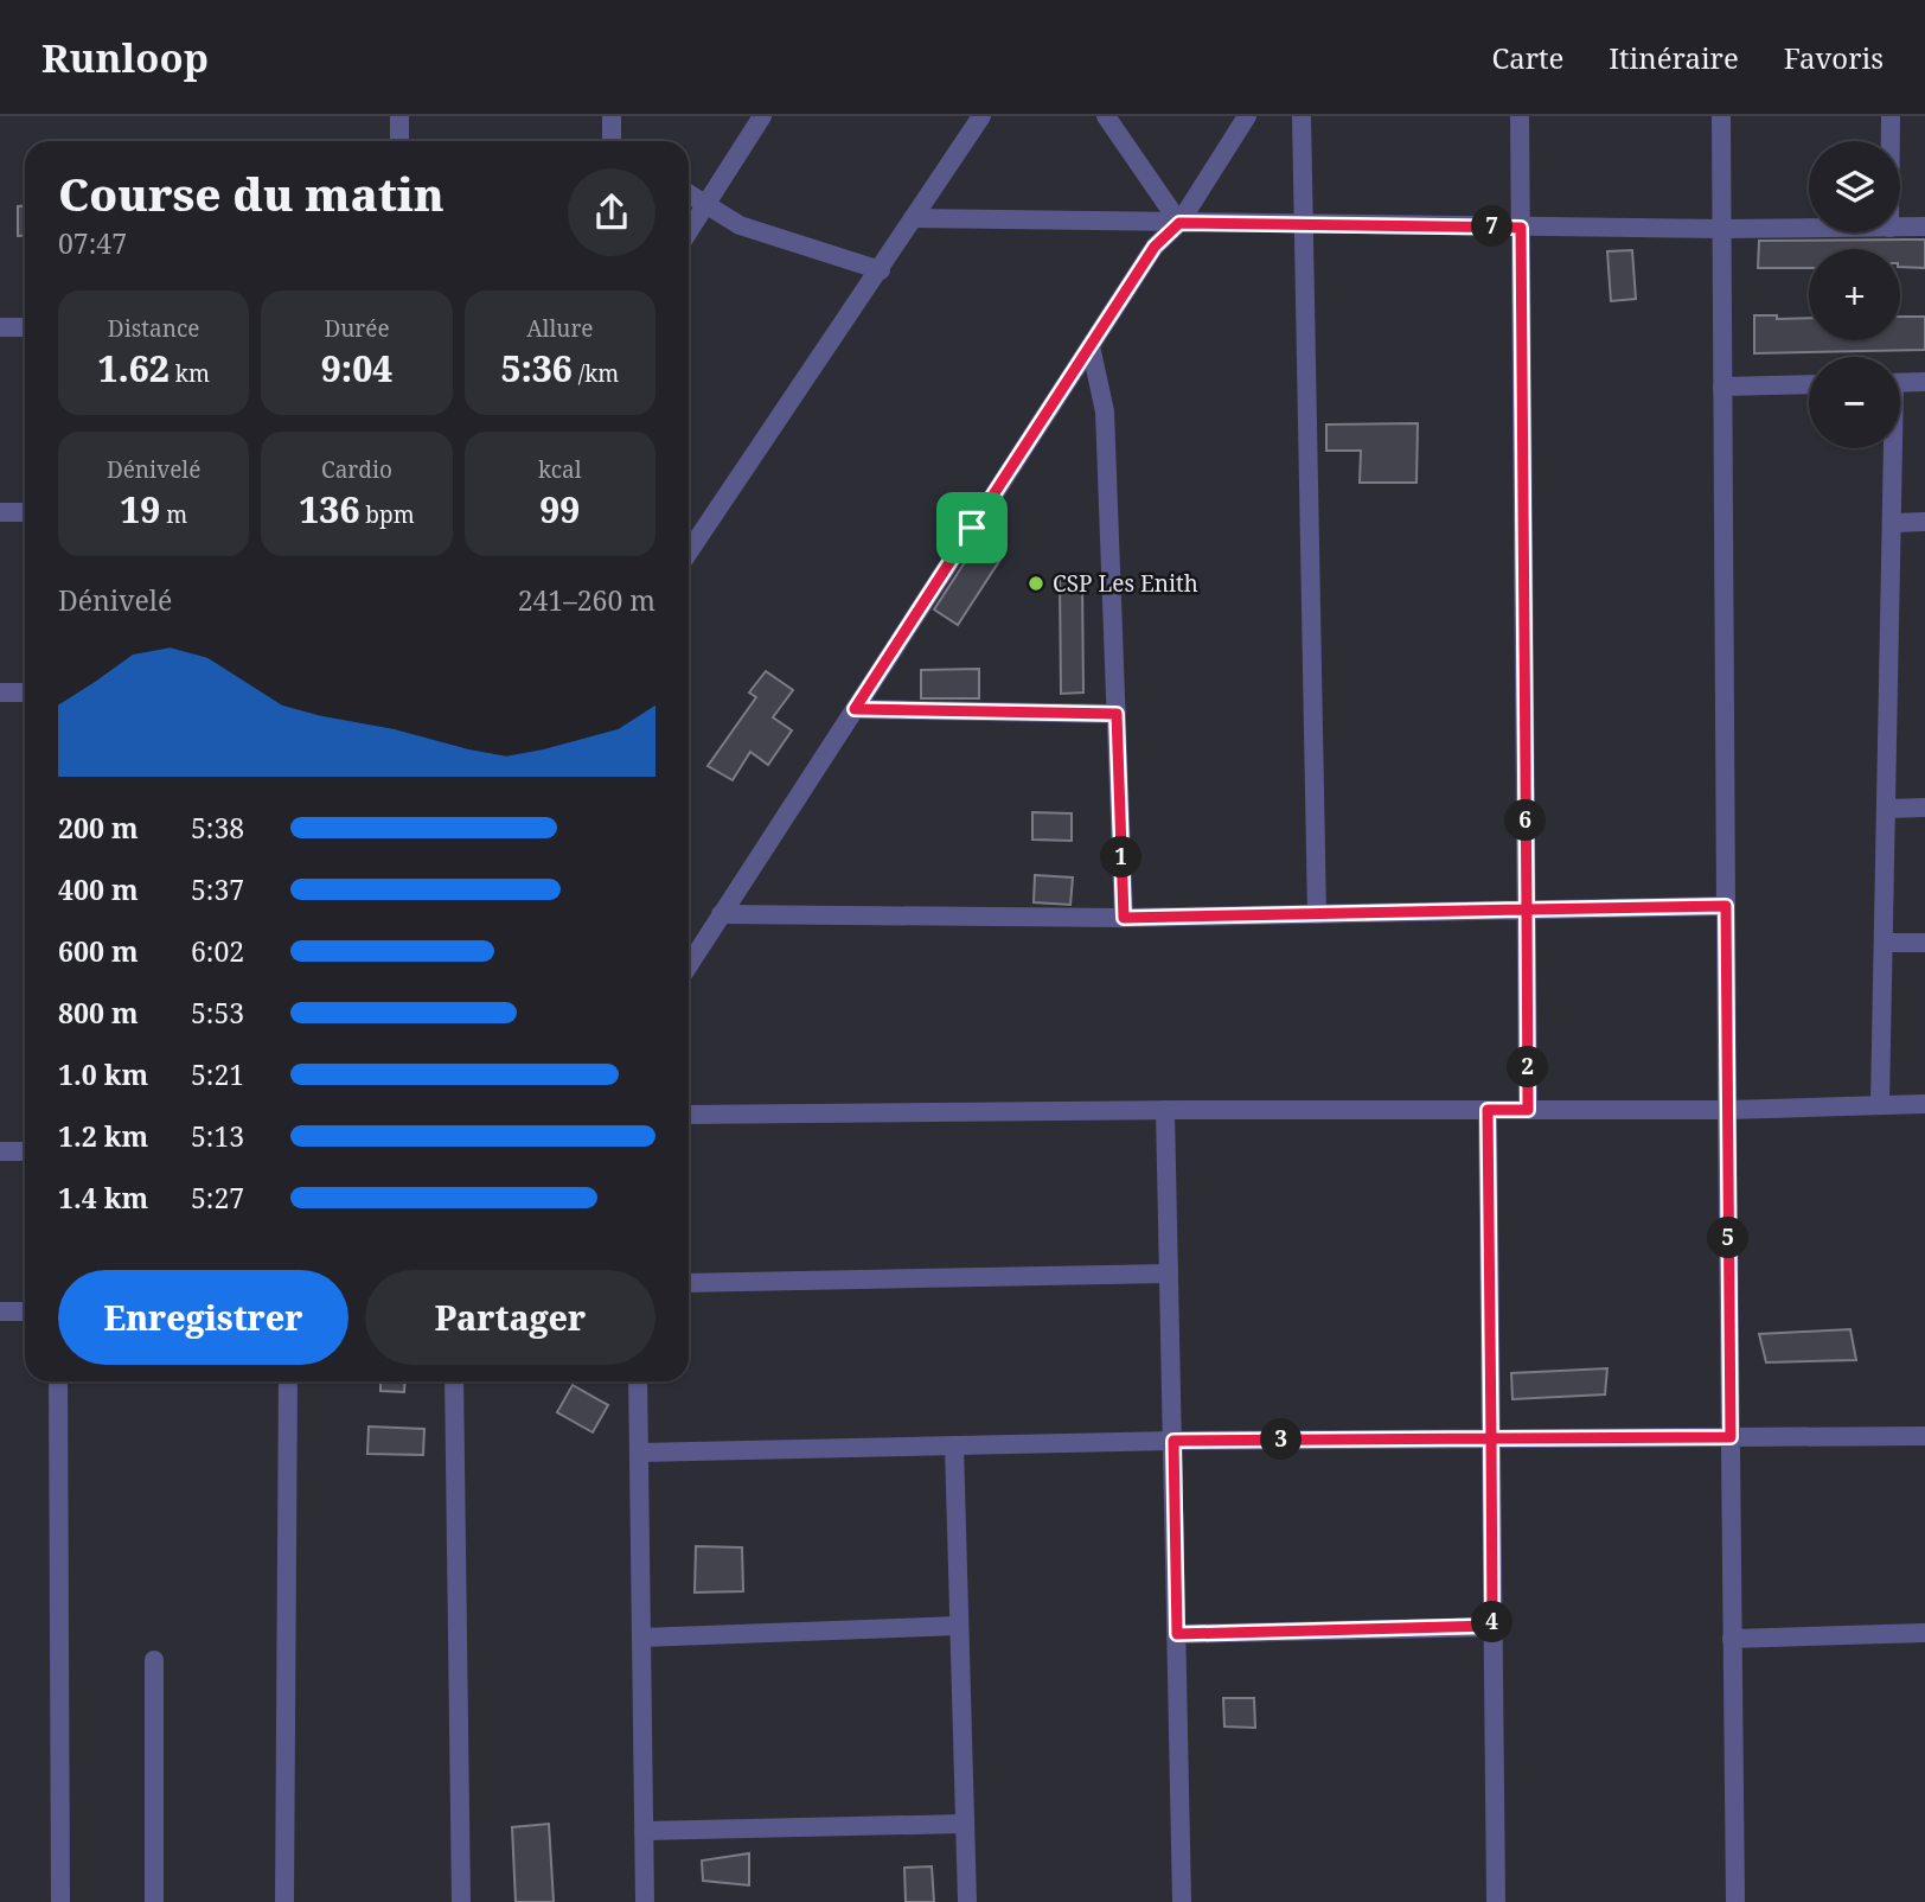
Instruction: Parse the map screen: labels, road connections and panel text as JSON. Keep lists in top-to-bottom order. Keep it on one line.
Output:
{"places":["CSP Les Enith"],"page":{"header":"Runloop","nav":["Carte","Itinéraire","Favoris"],"map_buttons":["+","−"],"heading":["Course du matin","07:47"],"pins":["7","6","1","2","5","3","4"],"stats":[["Distance","1.62 km"],["Durée","9:04"],["Allure","5:36 /km"],["Dénivelé","19 m"],["Cardio","136 bpm"],["kcal","99"]],"chart":["Dénivelé","241–260 m"],"list":[{"name":"200 m","note":"5:38"},{"name":"400 m","note":"5:37"},{"name":"600 m","note":"6:02"},{"name":"800 m","note":"5:53"},{"name":"1.0 km","note":"5:21"},{"name":"1.2 km","note":"5:13"},{"name":"1.4 km","note":"5:27"}],"buttons":["Enregistrer","Partager"]}}
